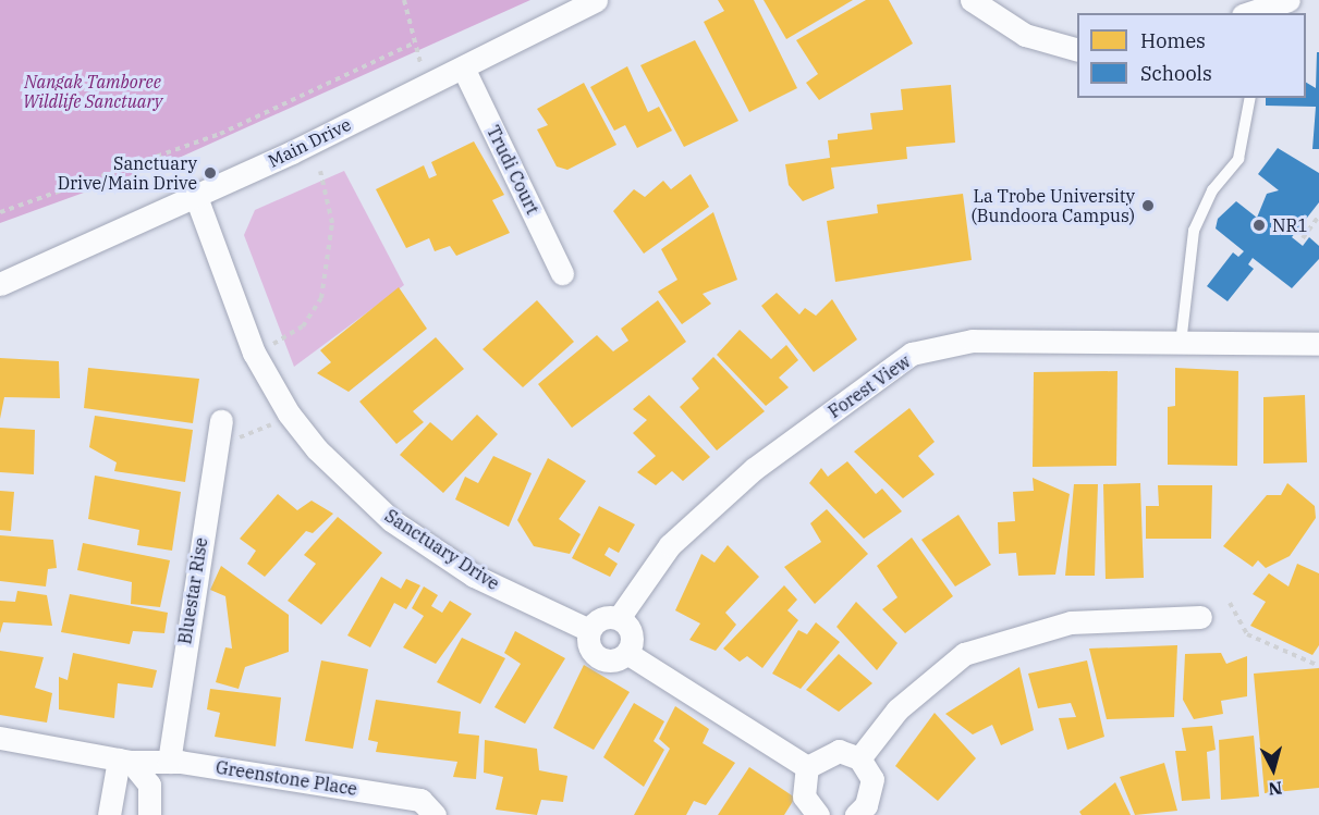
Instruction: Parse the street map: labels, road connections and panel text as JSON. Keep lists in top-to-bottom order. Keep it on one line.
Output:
{"streets":{"street":["Main Drive","Trudi Court","Forest View","Sanctuary Drive","Bluestar Rise","Greenstone Place"]},"crossings":[["Main Drive","Trudi Court"],["Main Drive","Sanctuary Drive"],["Forest View","Sanctuary Drive"],["Bluestar Rise","Greenstone Place"]],"parks":["Nangak Tamboree Wildlife Sanctuary"],"places":["Sanctuary Drive/Main Drive","La Trobe University (Bundoora Campus)","NR1"],"legend":["Homes","Schools"],"north":"bottom"}
